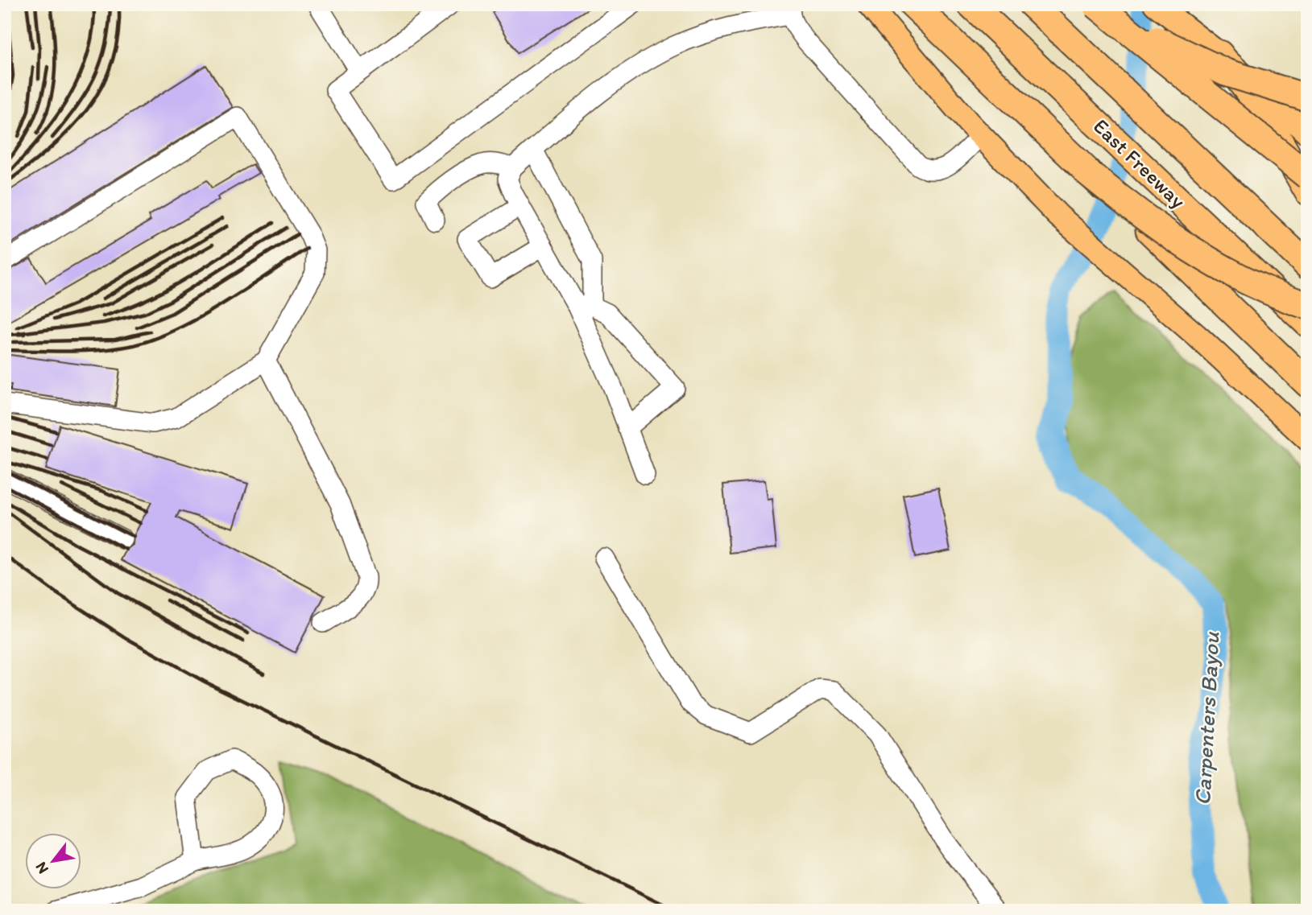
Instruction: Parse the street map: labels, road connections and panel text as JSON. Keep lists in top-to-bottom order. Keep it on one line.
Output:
{"streets":{"highway":["East Freeway"]},"water":["Carpenters Bayou"],"north":"bottom left"}
